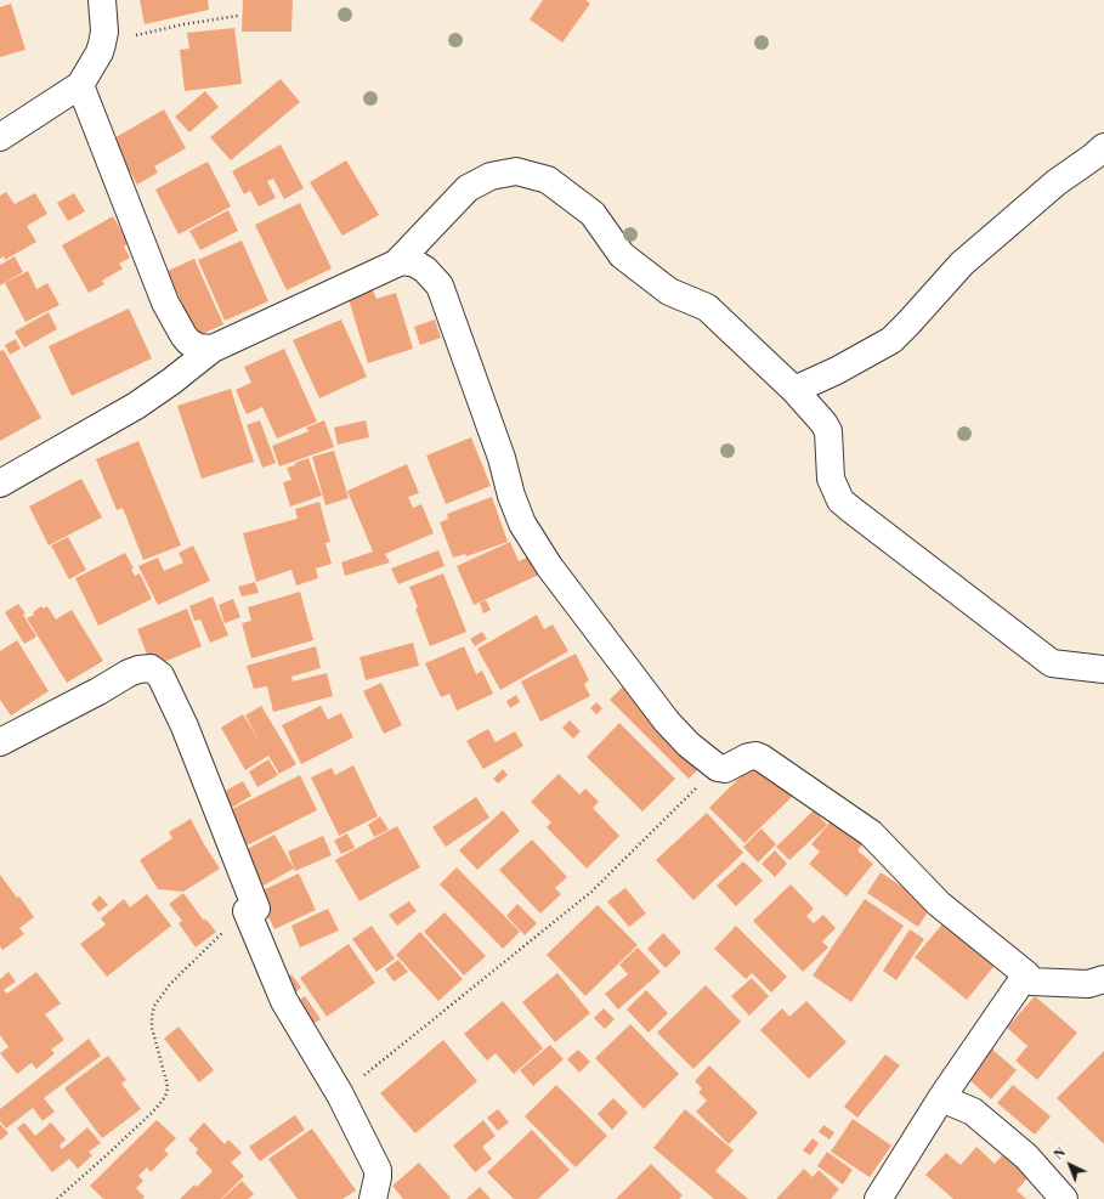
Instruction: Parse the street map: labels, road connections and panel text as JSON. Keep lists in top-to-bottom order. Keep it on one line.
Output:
{"north":"top left"}
